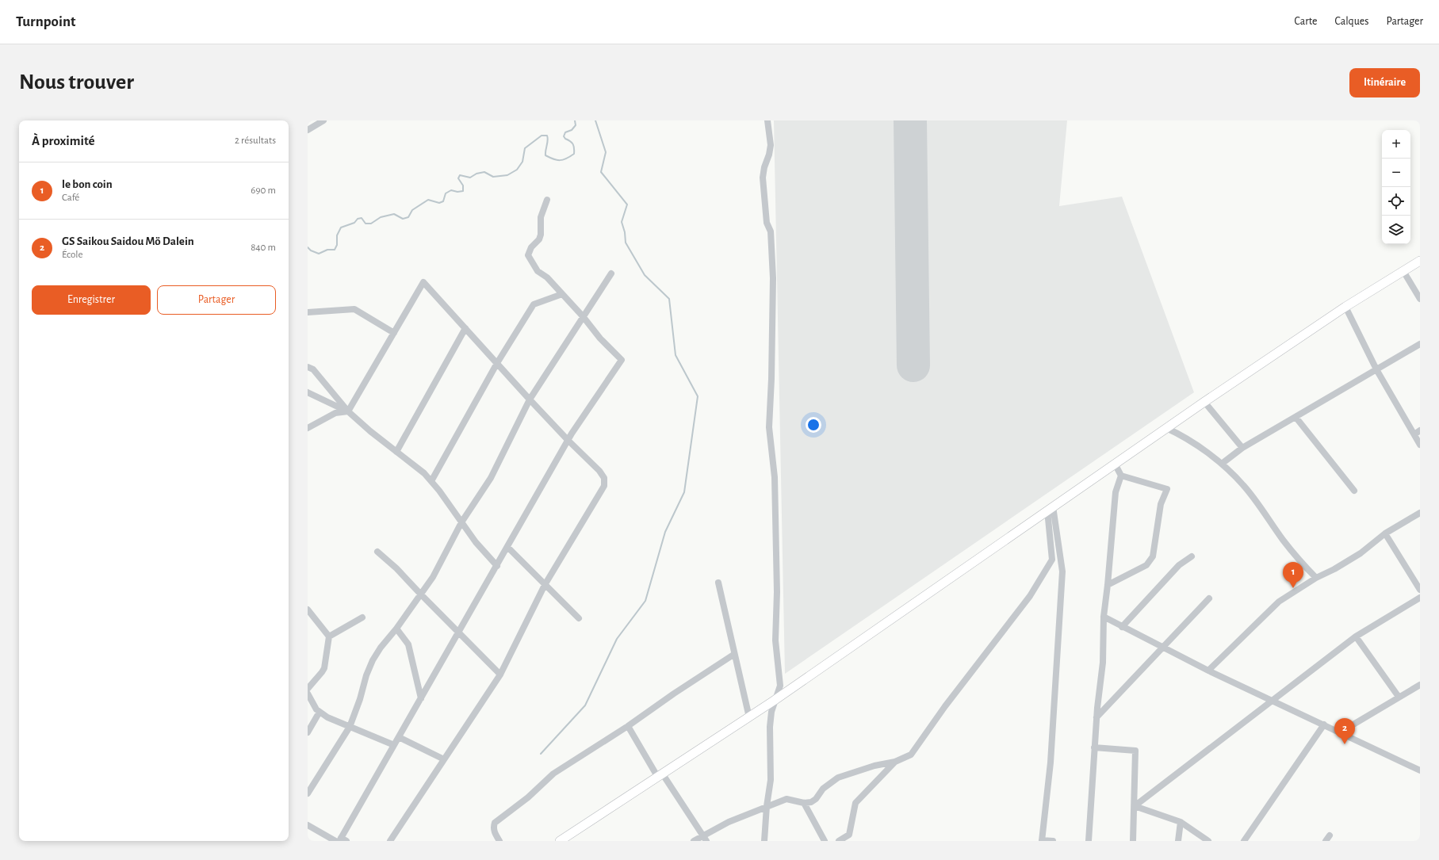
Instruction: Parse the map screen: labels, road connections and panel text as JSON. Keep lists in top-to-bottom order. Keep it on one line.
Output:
{"page":{"header":"Turnpoint","nav":["Carte","Calques","Partager"],"buttons":["Itinéraire",["Enregistrer","Partager"]],"title":"Nous trouver","heading":["À proximité","2 résultats"],"map_buttons":["+","−"],"list":[{"mark":"1","name":"le bon coin","note":"Café","value":"690 m"},{"mark":"2","name":"GS Saikou Saidou Mö Dalein","note":"École","value":"840 m"}],"pins":["1","2"]}}
